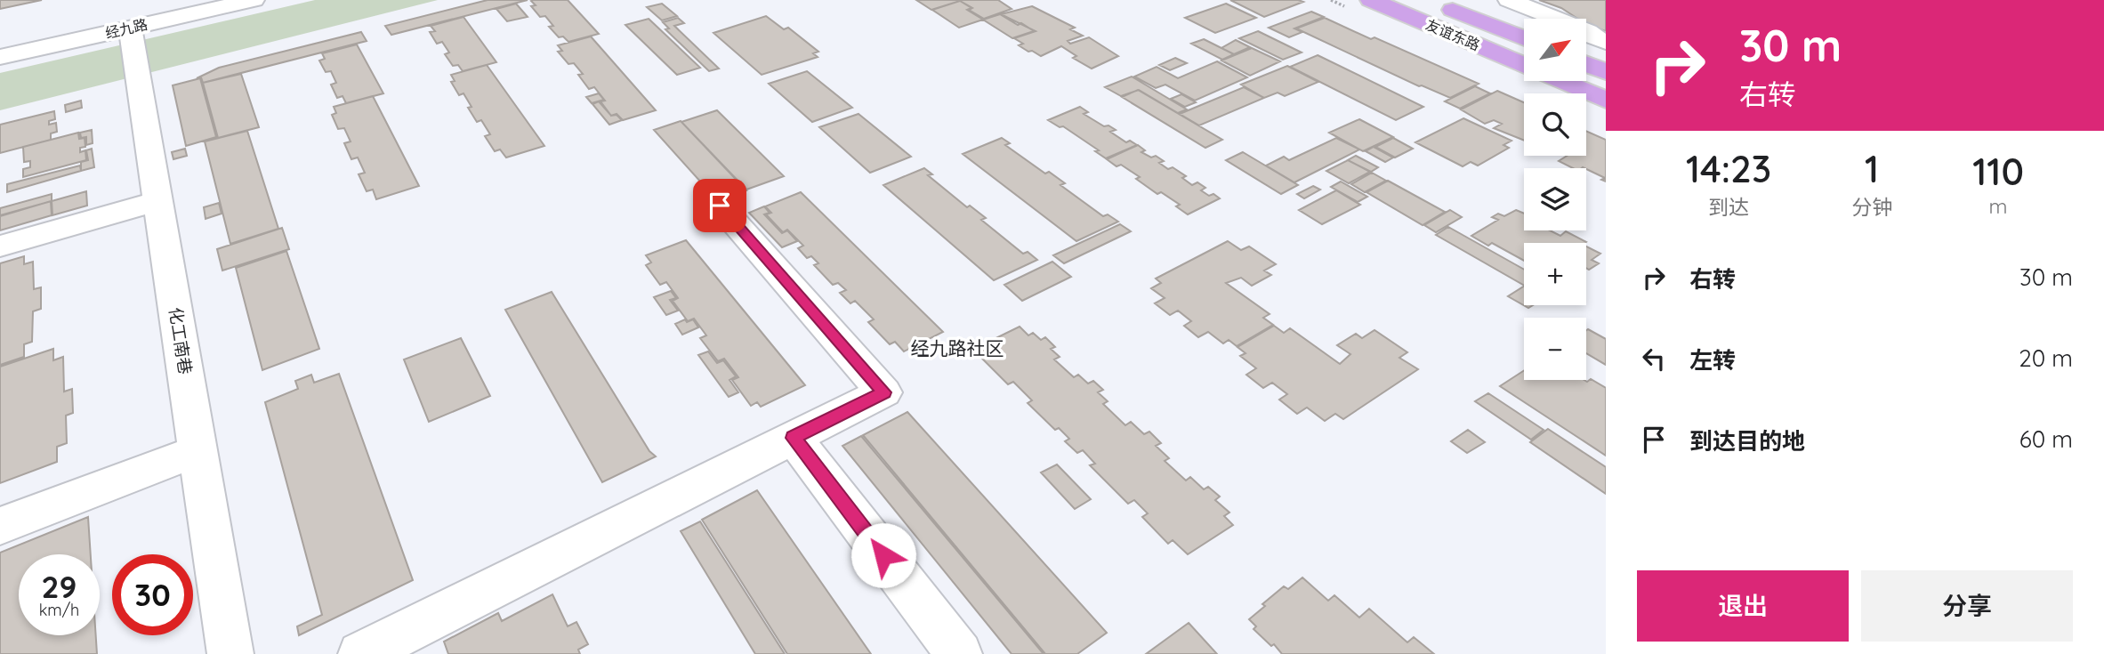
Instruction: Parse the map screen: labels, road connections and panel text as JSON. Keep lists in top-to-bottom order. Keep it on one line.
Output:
{"streets":{"main road":["友谊东路"],"street":["经九路","化工南巷"]},"crossings":[["经九路","化工南巷"]],"districts":["经九路社区"],"north":"top right","page":{"turn":["30 m","右转"],"map_buttons":["+","−"],"eta":["14:23","到达","1","分钟","110","m"],"list":[{"name":"右转","value":"30 m"},{"name":"左转","value":"20 m"},{"name":"到达目的地","value":"60 m"}],"speed":"29 km/h","limit":"30","buttons":["退出","分享"]}}
